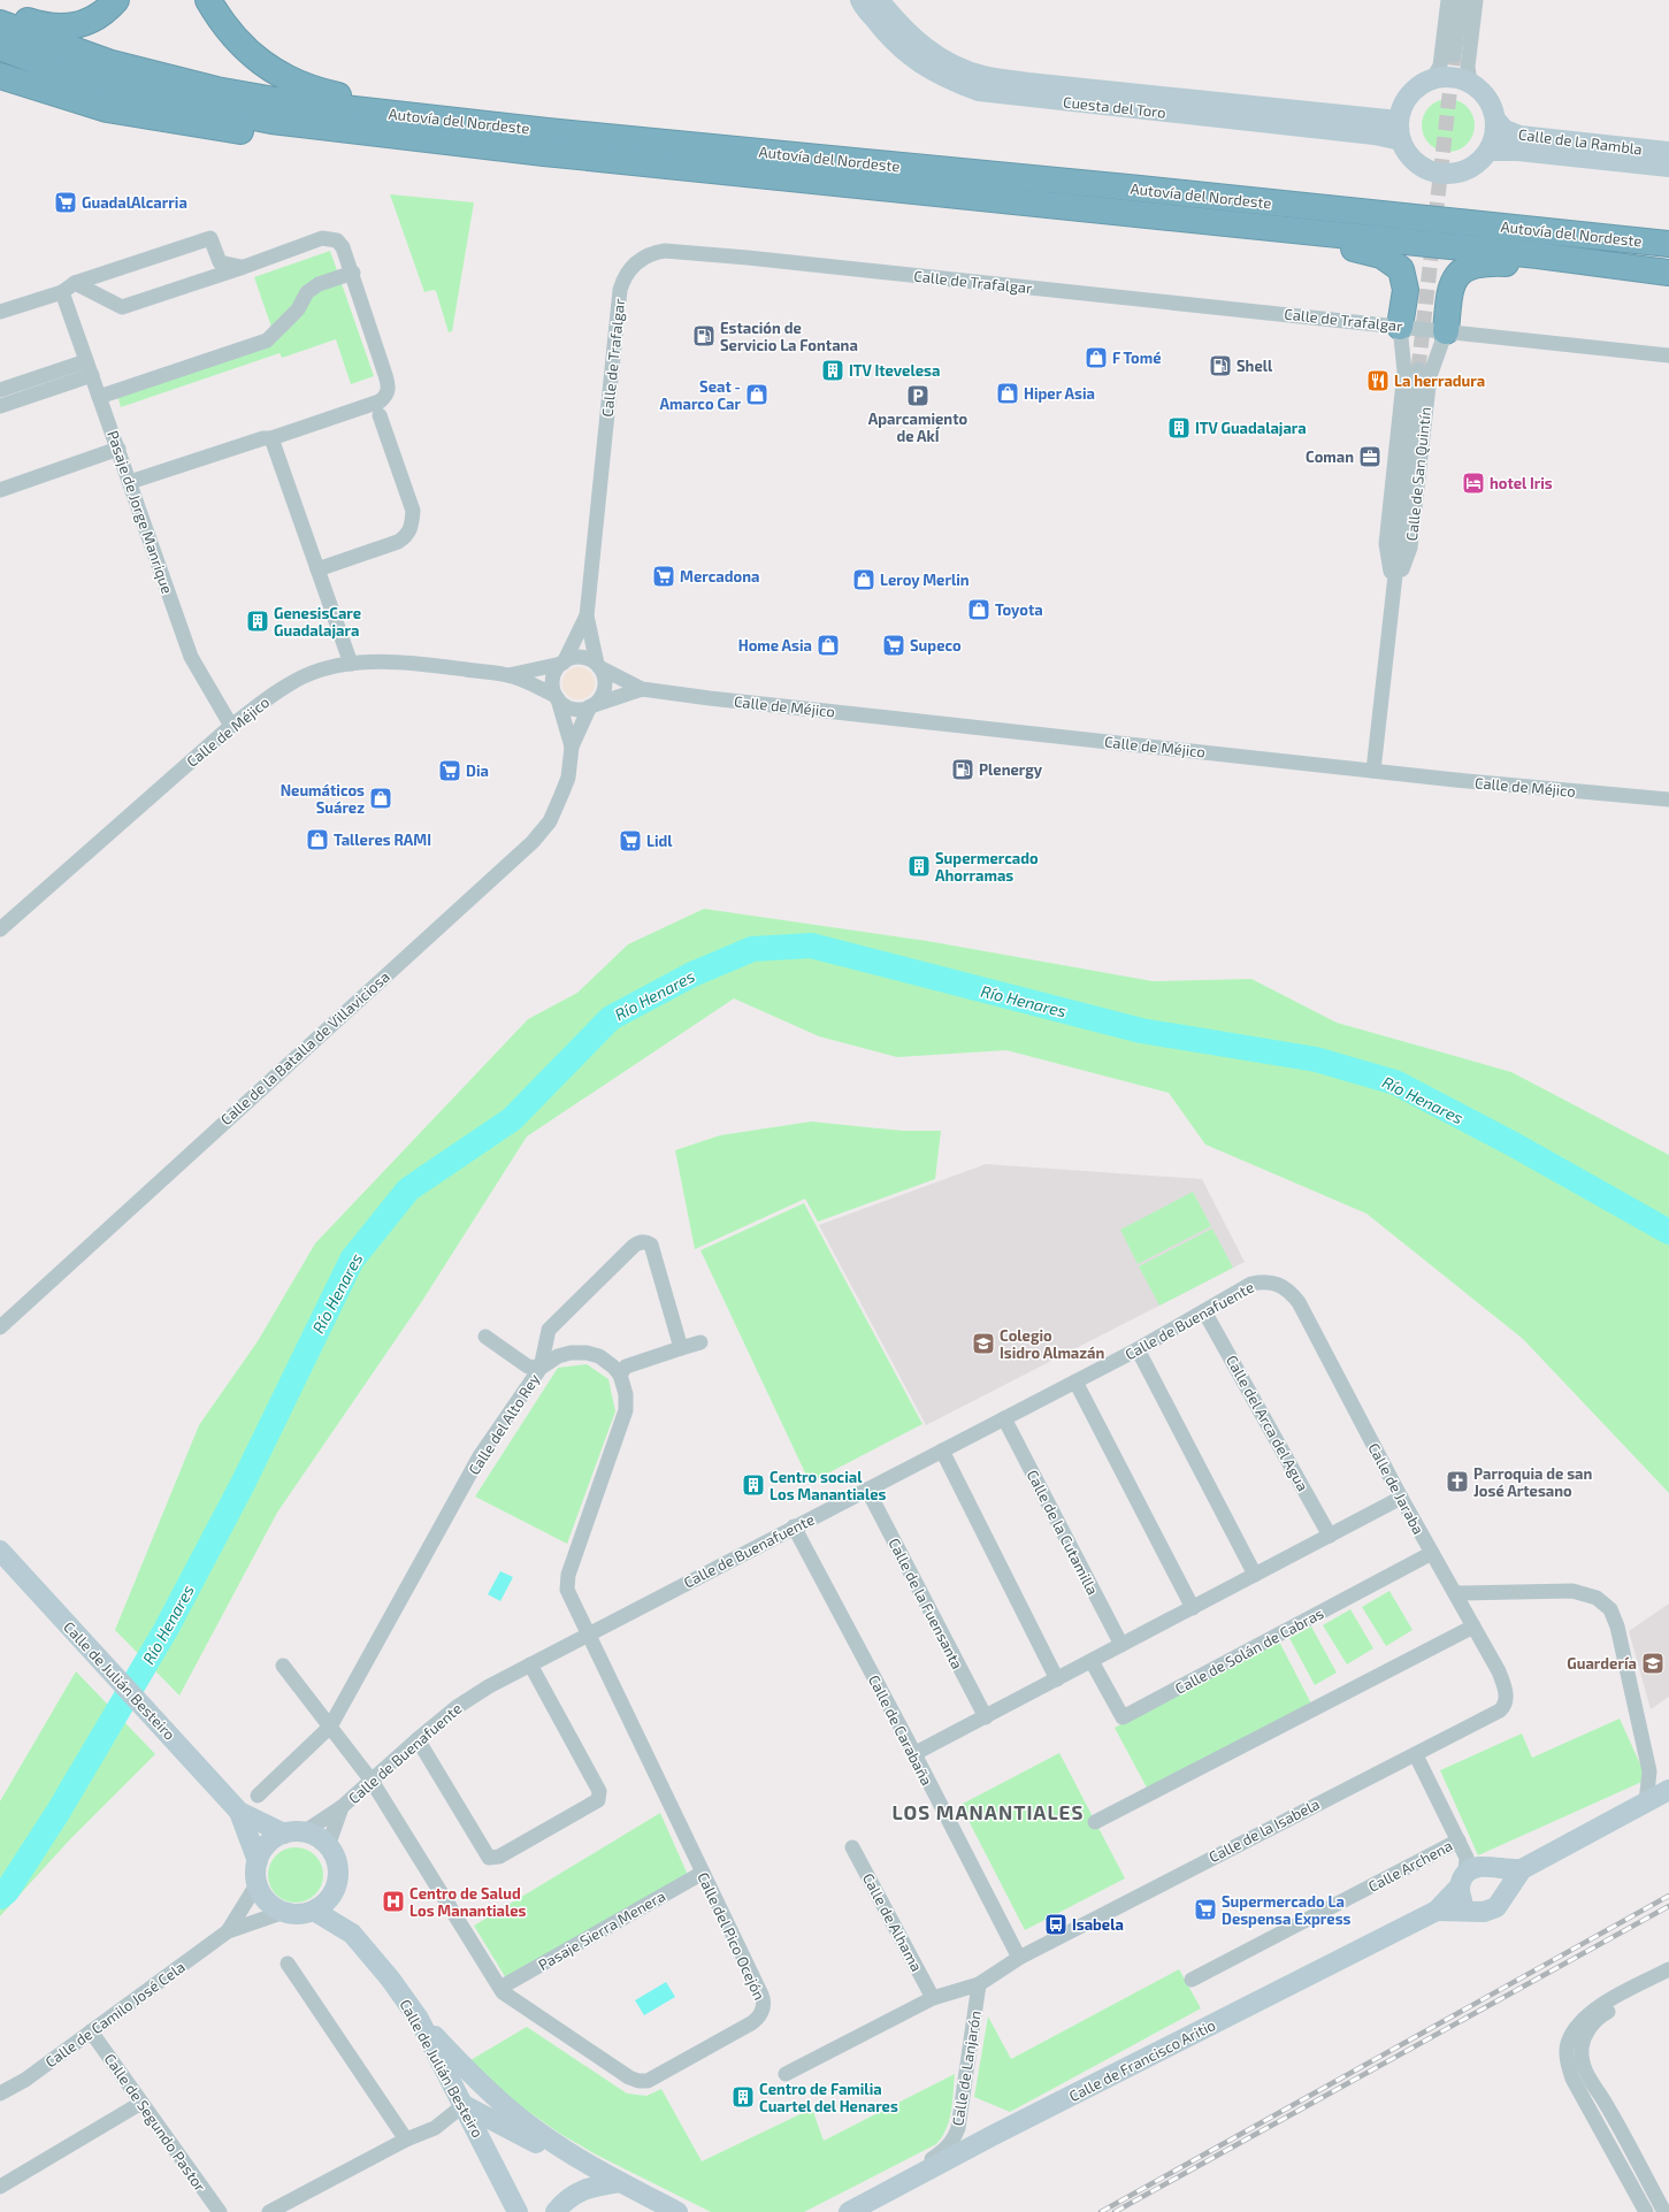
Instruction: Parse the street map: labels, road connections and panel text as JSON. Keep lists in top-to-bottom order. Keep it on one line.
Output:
{"streets":{"highway":["Autovía del Nordeste"],"street":["Cuesta del Toro","Calle de la Rambla","Calle de Trafalgar","Calle de San Quintín","Pasaje de Jorge Manrique","Calle de Méjico","Calle de la Batalla de Villaviciosa","Calle de Buenafuente","Calle del Arca del Agua","Calle del Alto Rey","Calle de Jaraba","Calle de la Cutamilla","Calle de la Fuensanta","Calle de Solán de Cabras","Calle de Julián Besteiro","Calle de Carabaña","Calle de la Isabela","Calle Archena","Calle de Alhama","Pasaje Sierra Menera","Calle del Pico Ocejón","Calle de Camilo José Cela","Calle de Francisco Aritio","Calle de Lanjarón","Calle de Segundo Pastor"]},"crossings":[["Cuesta del Toro","Calle de la Rambla"],["Calle de Trafalgar","Calle de San Quintín"],["Calle de Trafalgar","Calle de Méjico"],["Calle de Trafalgar","Calle de la Batalla de Villaviciosa"],["Calle de San Quintín","Calle de Méjico"],["Pasaje de Jorge Manrique","Calle de Méjico"],["Calle de Méjico","Calle de la Batalla de Villaviciosa"],["Calle de Buenafuente","Calle del Arca del Agua"],["Calle de Buenafuente","Calle de Jaraba"],["Calle de Buenafuente","Calle de la Cutamilla"],["Calle de Buenafuente","Calle de la Fuensanta"],["Calle de Buenafuente","Calle de Julián Besteiro"],["Calle de Buenafuente","Calle de Carabaña"],["Calle de Buenafuente","Calle del Pico Ocejón"],["Calle de Buenafuente","Calle de Camilo José Cela"],["Calle del Alto Rey","Calle del Pico Ocejón"],["Calle de Jaraba","Calle de Solán de Cabras"],["Calle de Jaraba","Calle de la Isabela"],["Calle de Julián Besteiro","Calle de Camilo José Cela"],["Calle de Carabaña","Calle de la Isabela"],["Pasaje Sierra Menera","Calle del Pico Ocejón"],["Calle de Camilo José Cela","Calle de Segundo Pastor"],["Calle de Francisco Aritio","Calle de Lanjarón"]],"districts":["LOS MANANTIALES"],"water":["Río Henares"],"places":{"supermarket":["GuadalAlcarria","Mercadona","Supeco","Dia","Lidl","Supermercado La Despensa Express"],"fuel station":["Estación de Servicio La Fontana","Shell","Plenergy"],"shop":["F Tomé","Hiper Asia","Seat - Amarco Car","Leroy Merlin","Toyota","Home Asia","Neumáticos Suárez","Talleres RAMI"],"building":["ITV Itevelesa","ITV Guadalajara","GenesisCare Guadalajara","Supermercado Ahorramas","Centro social Los Manantiales","Centro de Familia Cuartel del Henares"],"restaurant":["La herradura"],"parking":["Aparcamiento de AkÍ"],"office":["Coman"],"hotel":["hotel Iris"],"school or university":["Colegio Isidro Almazán","Guardería"],"church":["Parroquia de san José Artesano"],"hospital":["Centro de Salud Los Manantiales"],"bus stop":["Isabela"]}}
